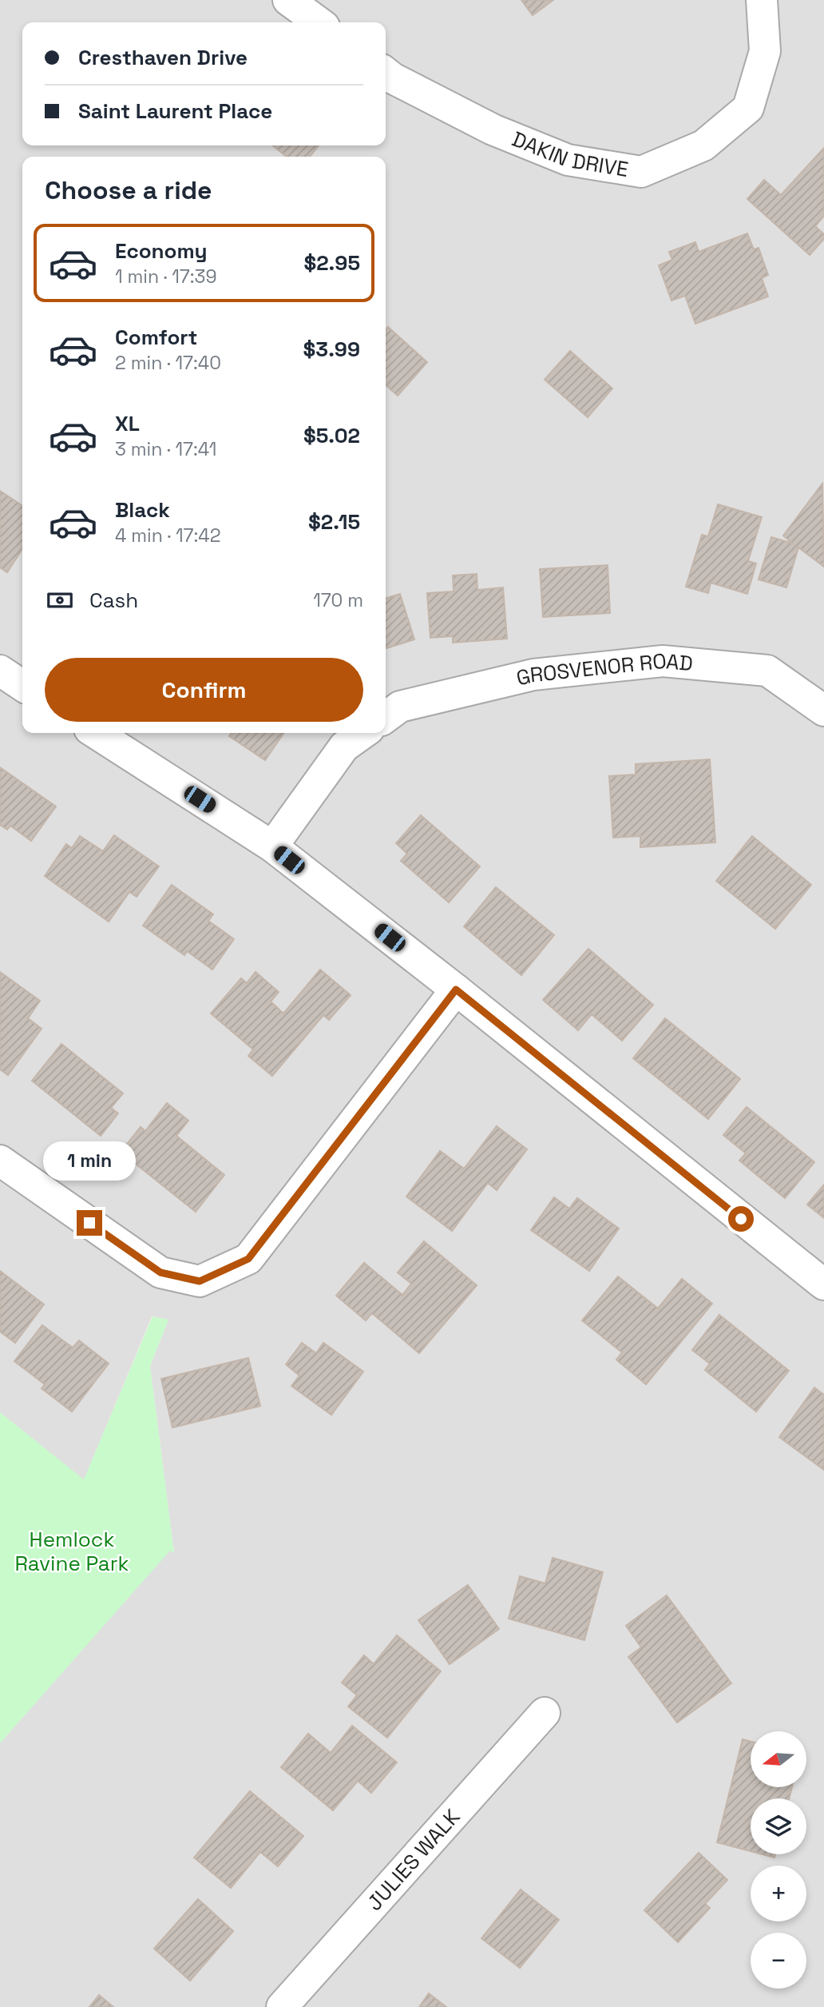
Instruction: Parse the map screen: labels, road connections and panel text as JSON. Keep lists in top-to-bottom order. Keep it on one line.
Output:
{"streets":{"street":["DAKIN DRIVE","GROSVENOR ROAD","JULIES WALK"]},"parks":["Hemlock Ravine Park"],"north":"left","page":{"banner":["Cresthaven Drive","Saint Laurent Place"],"heading":"Choose a ride","list":[{"name":"Economy","note":"1 min · 17:39","value":"$2.95"},{"name":"Comfort","note":"2 min · 17:40","value":"$3.99"},{"name":"XL","note":"3 min · 17:41","value":"$5.02"},{"name":"Black","note":"4 min · 17:42","value":"$2.15"}],"pay":["Cash","170 m"],"buttons":"Confirm","bubble":"1 min","map_buttons":["+","−"]}}
